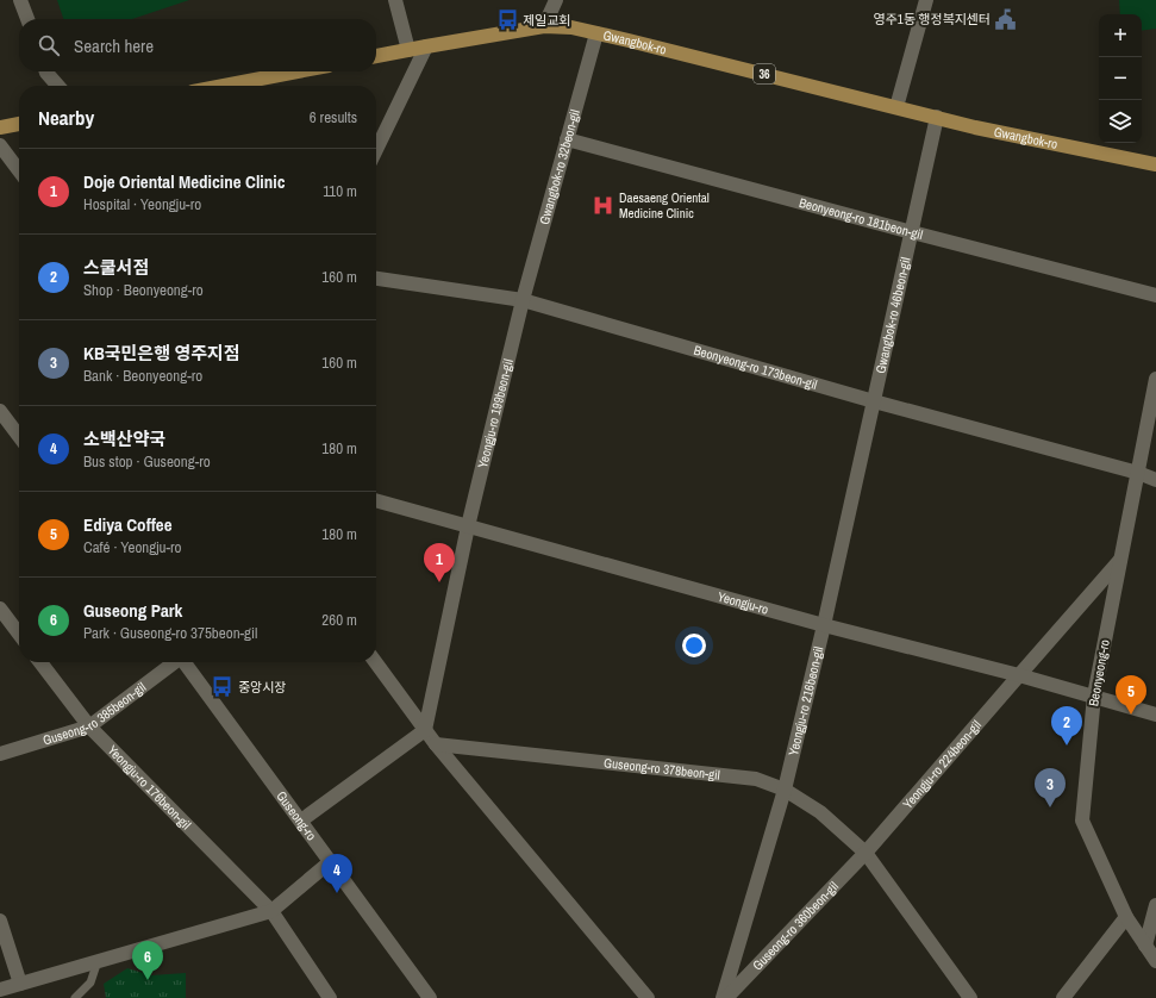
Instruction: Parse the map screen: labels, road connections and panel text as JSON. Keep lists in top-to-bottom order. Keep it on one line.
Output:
{"streets":{"main road":["Gwangbok-ro","36"],"street":["Gwangbok-ro 32beon-gil","Beonyeong-ro 181beon-gil","Gwangbok-ro 46beon-gil","Beonyeong-ro 173beon-gil","Yeongju-ro 199beon-gil","Yeongju-ro","Beonyeong-ro","Yeongju-ro 216beon-gil","Guseong-ro 385beon-gil","Yeongju-ro 224beon-gil","Guseong-ro 378beon-gil","Yeongju-ro 176beon-gil","Guseong-ro","Guseong-ro 360beon-gil"]},"crossings":[["Gwangbok-ro","Gwangbok-ro 32beon-gil"],["Gwangbok-ro","Gwangbok-ro 46beon-gil"],["Gwangbok-ro 32beon-gil","Beonyeong-ro 181beon-gil"],["Gwangbok-ro 32beon-gil","Beonyeong-ro 173beon-gil"],["Gwangbok-ro 32beon-gil","Yeongju-ro 199beon-gil"],["Beonyeong-ro 181beon-gil","Gwangbok-ro 46beon-gil"],["Gwangbok-ro 46beon-gil","Beonyeong-ro 173beon-gil"],["Gwangbok-ro 46beon-gil","Yeongju-ro 216beon-gil"],["Beonyeong-ro 173beon-gil","Yeongju-ro 199beon-gil"],["Beonyeong-ro 173beon-gil","Beonyeong-ro"],["Beonyeong-ro 173beon-gil","Yeongju-ro 216beon-gil"],["Yeongju-ro 199beon-gil","Yeongju-ro"],["Yeongju-ro","Beonyeong-ro"],["Yeongju-ro","Yeongju-ro 216beon-gil"],["Yeongju-ro","Yeongju-ro 224beon-gil"],["Yeongju-ro 216beon-gil","Guseong-ro 378beon-gil"],["Guseong-ro 385beon-gil","Yeongju-ro 176beon-gil"],["Yeongju-ro 224beon-gil","Guseong-ro 378beon-gil"],["Yeongju-ro 224beon-gil","Guseong-ro 360beon-gil"],["Guseong-ro 378beon-gil","Guseong-ro 360beon-gil"]],"places":{"public building":["영주1동 행정복지센터"],"bus stop":["제일교회","중앙시장"],"hospital":["Daesaeng Oriental Medicine Clinic"]},"page":{"map_buttons":["+","−"],"search":"Search here","heading":["Nearby","6 results"],"list":[{"mark":"1","name":"Doje Oriental Medicine Clinic","note":"Hospital · Yeongju-ro","value":"110 m"},{"mark":"2","name":"스쿨서점","note":"Shop · Beonyeong-ro","value":"160 m"},{"mark":"3","name":"KB국민은행 영주지점","note":"Bank · Beonyeong-ro","value":"160 m"},{"mark":"4","name":"소백산약국","note":"Bus stop · Guseong-ro","value":"180 m"},{"mark":"5","name":"Ediya Coffee","note":"Café · Yeongju-ro","value":"180 m"},{"mark":"6","name":"Guseong Park","note":"Park · Guseong-ro 375beon-gil","value":"260 m"}],"pins":["1","5","2","3","4","6"]}}
